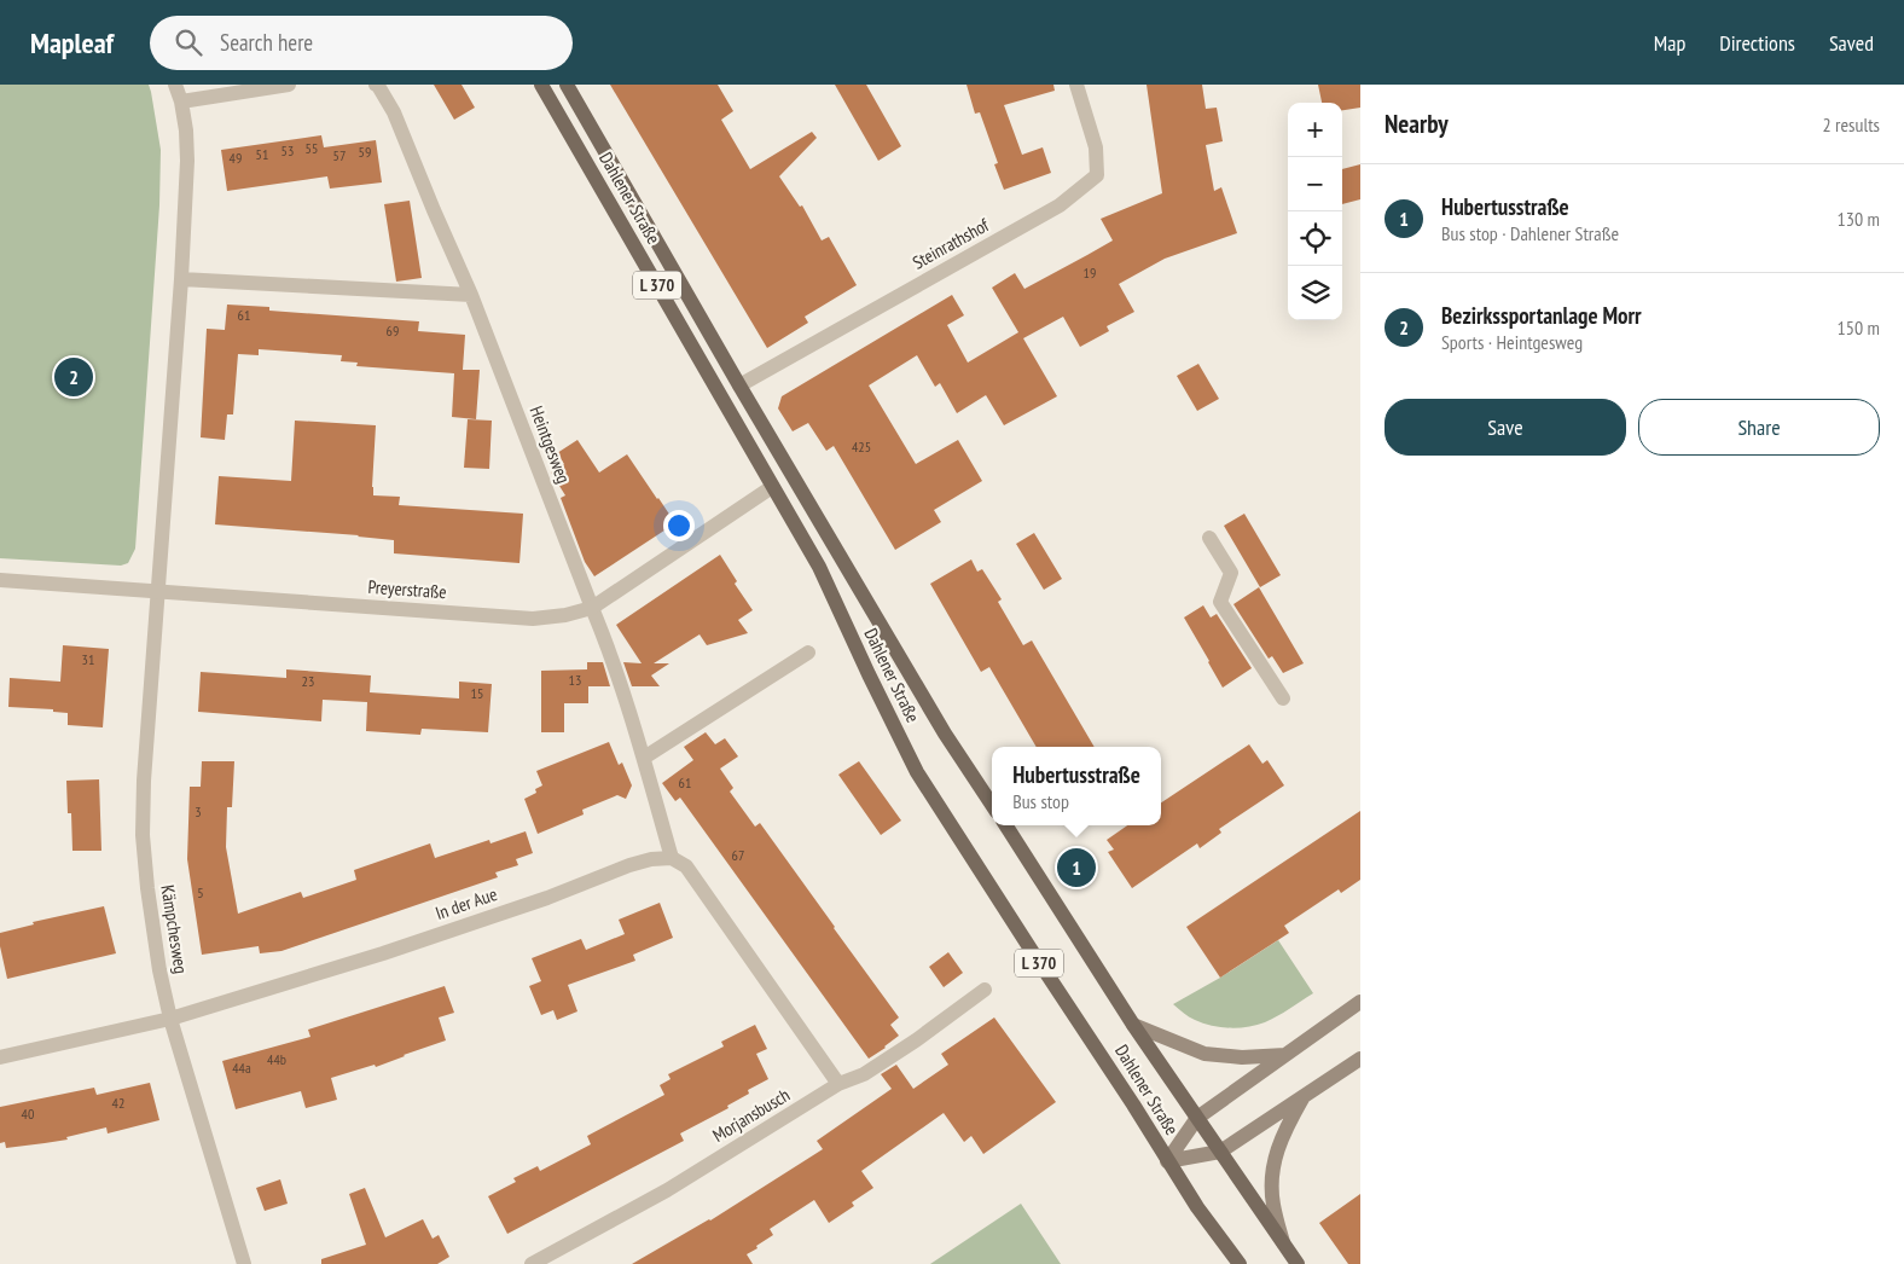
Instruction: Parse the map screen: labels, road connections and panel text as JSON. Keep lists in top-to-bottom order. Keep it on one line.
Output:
{"streets":{"main road":["Dahlener Straße","L 370"],"street":["Steinrathshof","Heintgesweg","Preyerstraße","In der Aue","Kämpchesweg","Morjansbusch"]},"crossings":[["Dahlener Straße","Steinrathshof"],["Dahlener Straße","Preyerstraße"],["Heintgesweg","Preyerstraße"],["Heintgesweg","In der Aue"],["Preyerstraße","Kämpchesweg"],["In der Aue","Kämpchesweg"]],"house_numbers":["55","53","59","51","57","49","19","61","69","425","31","13","23","15","61","3","67","5","44b","44a","42","40"],"page":{"header":"Mapleaf","search":"Search here","nav":["Map","Directions","Saved"],"heading":["Nearby","2 results"],"map_buttons":["+","−"],"list":[{"mark":"1","name":"Hubertusstraße","note":"Bus stop · Dahlener Straße","value":"130 m"},{"mark":"2","name":"Bezirkssportanlage Morr","note":"Sports · Heintgesweg","value":"150 m"}],"pins":["2","1"],"buttons":["Save","Share"],"popup":["Hubertusstraße","Bus stop"]}}
